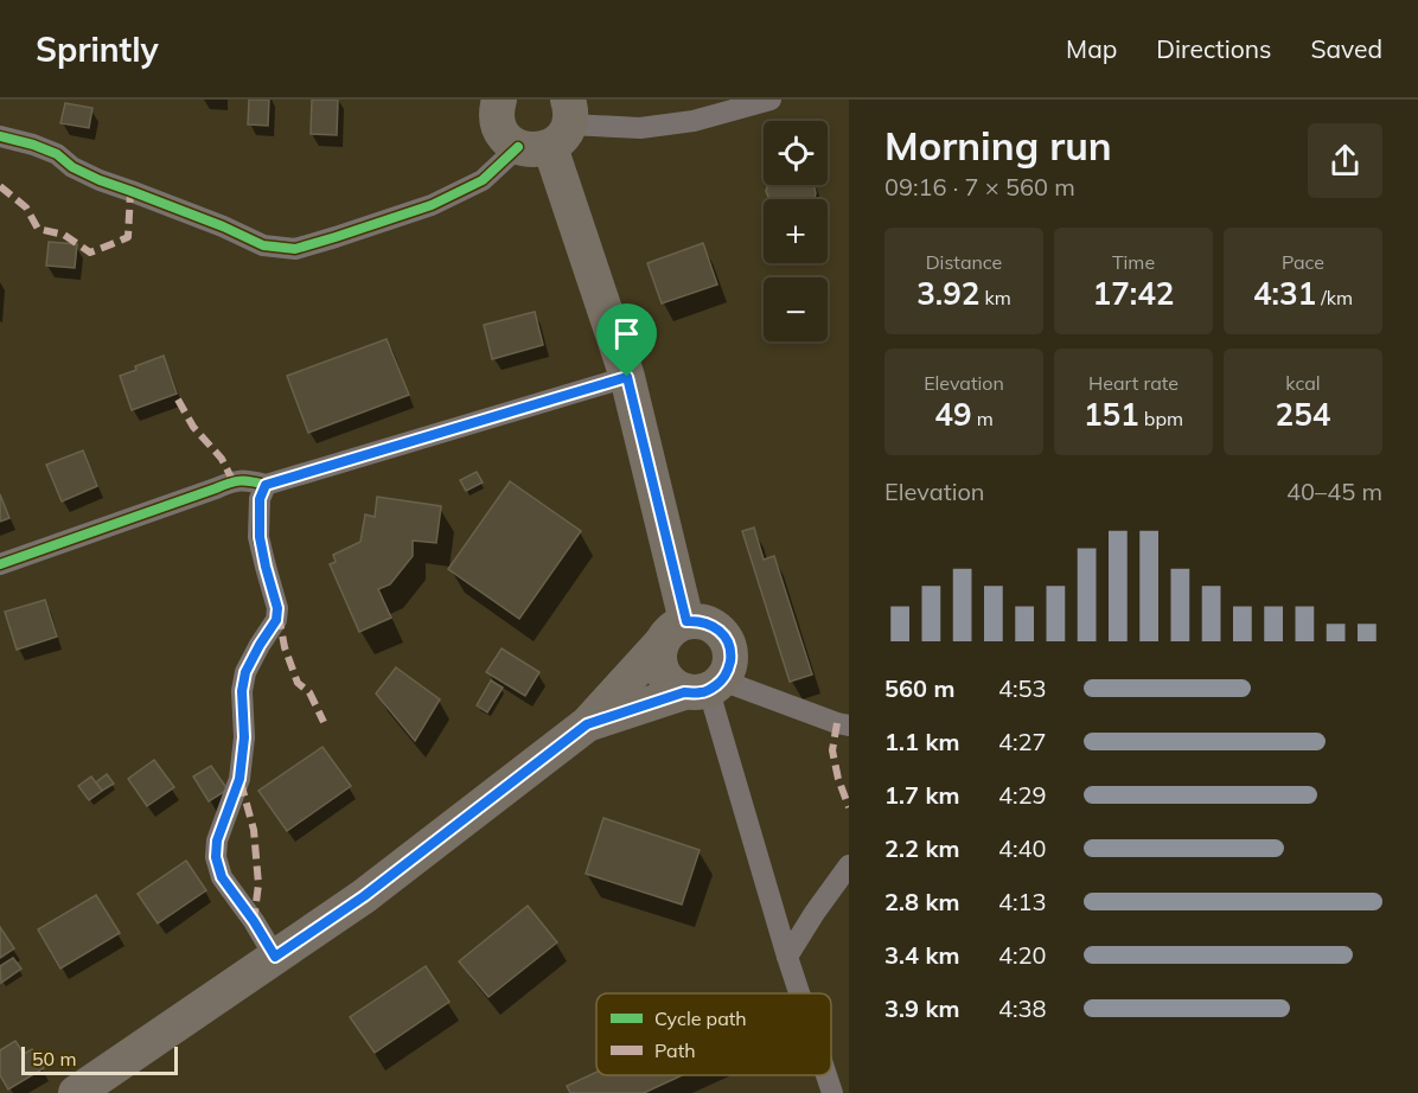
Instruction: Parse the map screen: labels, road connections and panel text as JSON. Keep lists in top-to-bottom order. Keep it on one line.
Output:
{"legend":["Cycle path","Path"],"scale_bar":"50 m","page":{"header":"Sprintly","nav":["Map","Directions","Saved"],"heading":["Morning run","09:16 · 7 × 560 m"],"map_buttons":["+","−"],"stats":[["Distance","3.92 km"],["Time","17:42"],["Pace","4:31 /km"],["Elevation","49 m"],["Heart rate","151 bpm"],["kcal","254"]],"chart":["Elevation","40–45 m"],"list":[{"name":"560 m","note":"4:53"},{"name":"1.1 km","note":"4:27"},{"name":"1.7 km","note":"4:29"},{"name":"2.2 km","note":"4:40"},{"name":"2.8 km","note":"4:13"},{"name":"3.4 km","note":"4:20"},{"name":"3.9 km","note":"4:38"}],"scale":"50 m"}}
